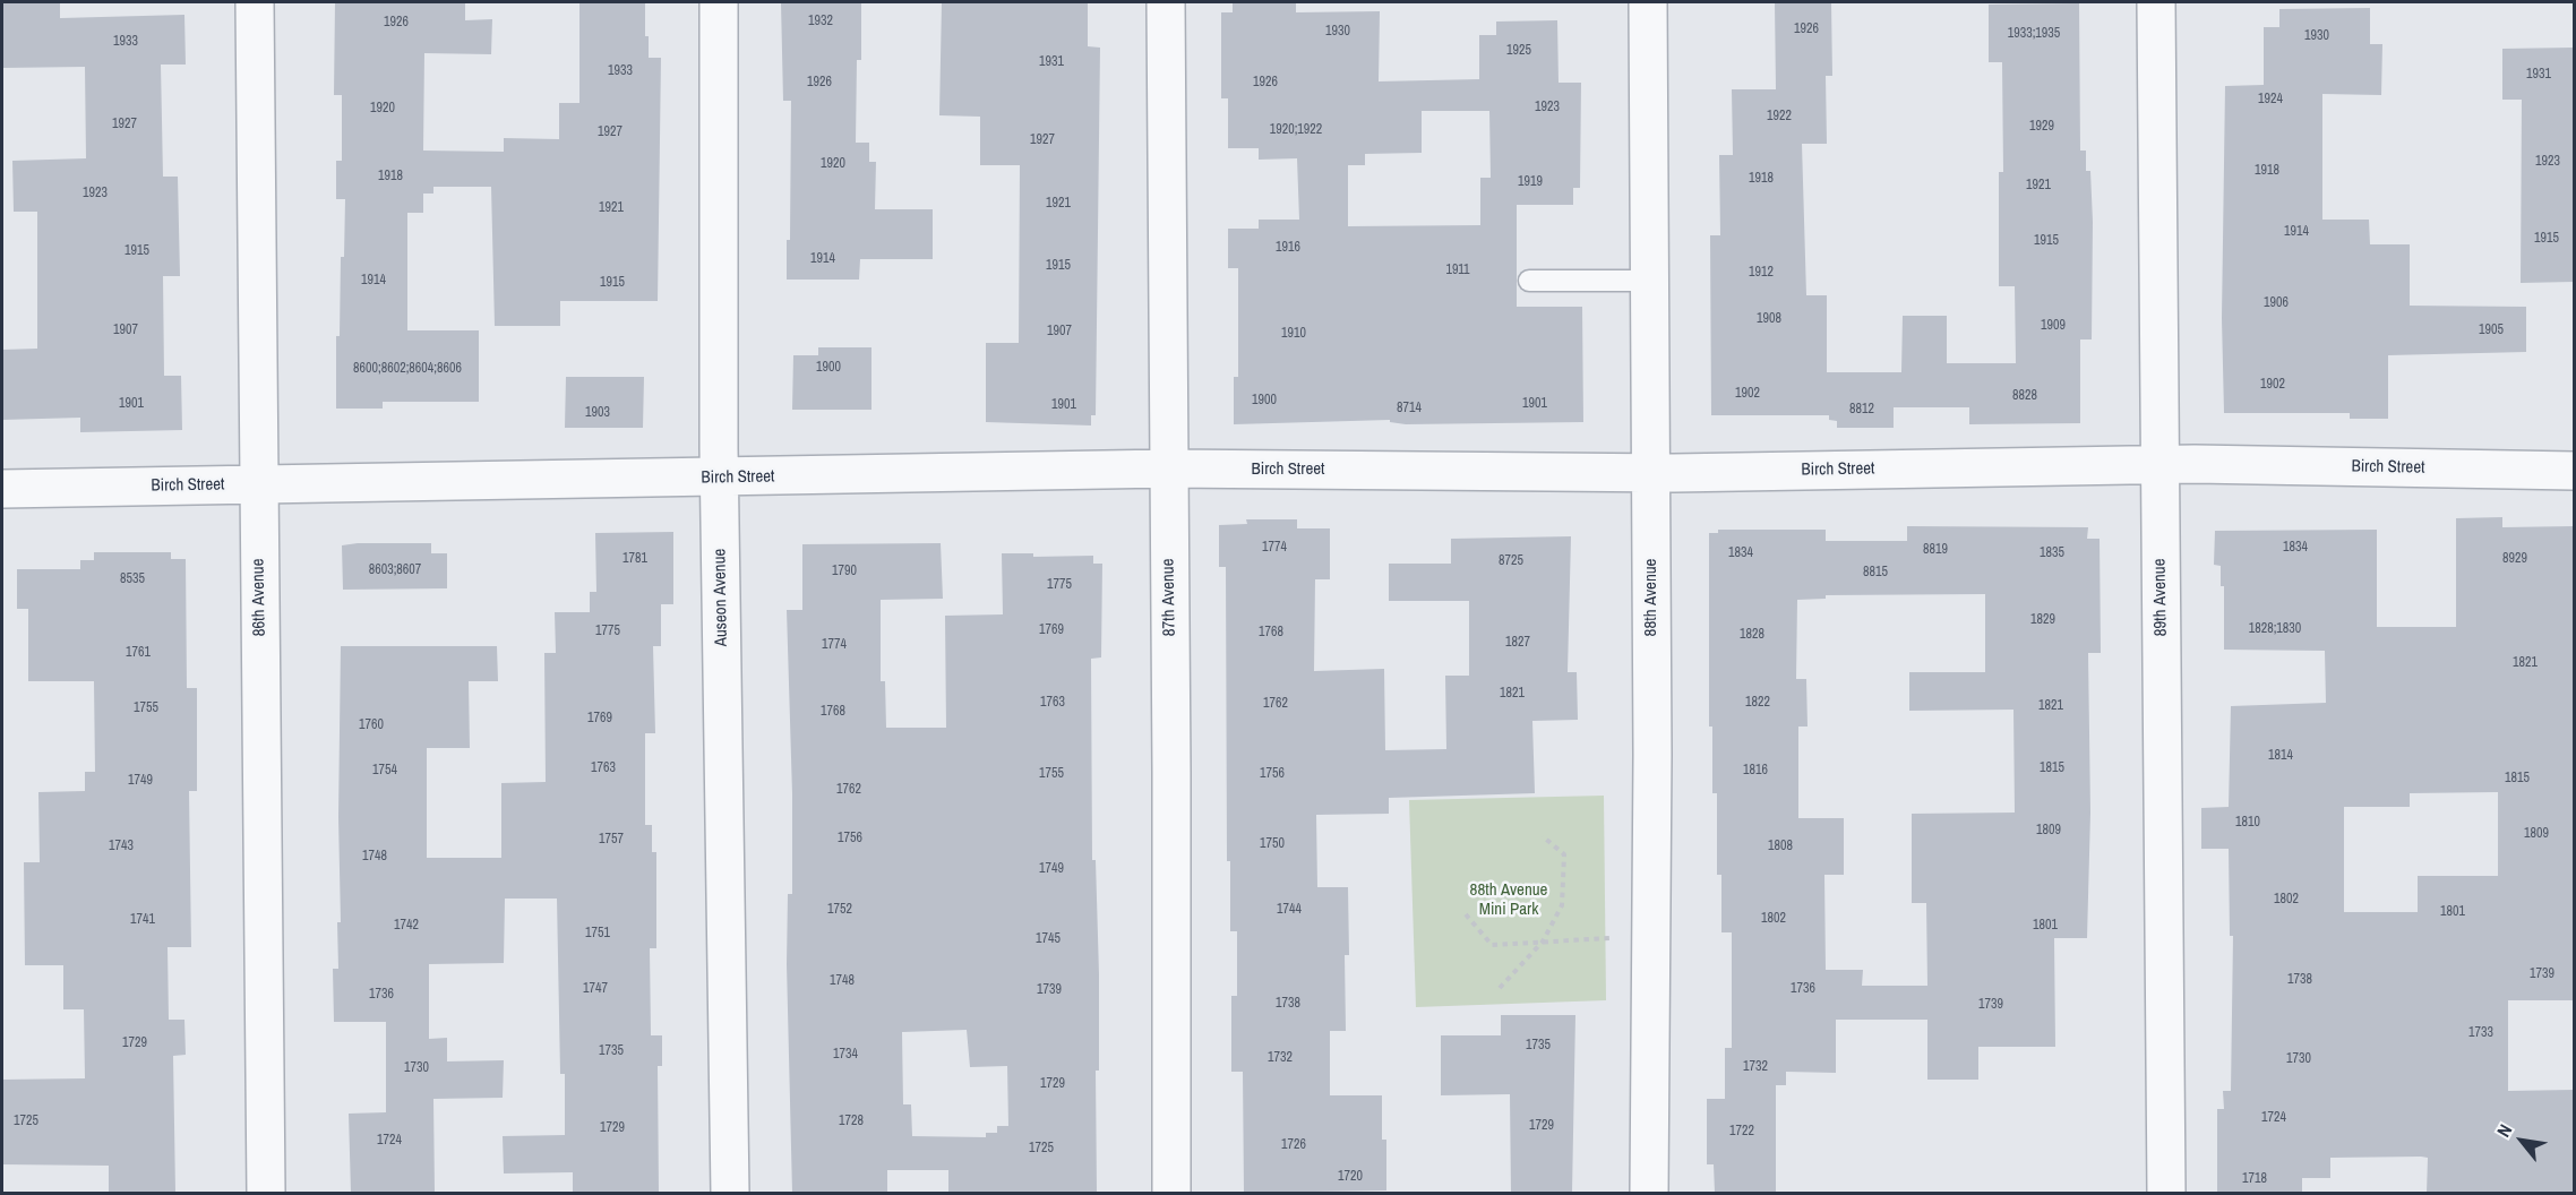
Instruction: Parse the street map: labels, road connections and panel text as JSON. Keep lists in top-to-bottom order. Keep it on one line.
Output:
{"streets":{"street":["Birch Street","86th Avenue","Auseon Avenue","87th Avenue","88th Avenue","89th Avenue"]},"crossings":[["Birch Street","86th Avenue"],["Birch Street","Auseon Avenue"],["Birch Street","87th Avenue"],["Birch Street","88th Avenue"],["Birch Street","89th Avenue"]],"parks":["88th Avenue Mini Park"],"house_numbers":["1932","1926","1926","1930","1933;1935","1930","1933","1925","1931","1933","1931","1926","1926","1924","1923","1920","1922","1927","1929","1920;1922","1927","1927","1923","1920","1918","1918","1918","1919","1921","1923","1921","1921","1914","1915","1915","1916","1915","1914","1915","1911","1912","1914","1915","1906","1908","1909","1907","1905","1907","1910","1900","8600;8602;8604;8606","1902","1902","8828","1900","1901","1901","1901","8714","8812","1903","1774","1834","8819","1834","1835","1781","8929","8725","8603;8607","1790","8815","8535","1775","1829","1828;1830","1769","1775","1768","1828","1827","1774","1761","1821","1821","1763","1822","1762","1821","1755","1768","1769","1760","1814","1763","1815","1754","1816","1755","1756","1815","1749","1762","1810","1809","1809","1756","1757","1750","1743","1808","1748","1749","1802","1752","1744","1801","1802","1741","1742","1801","1751","1745","1739","1738","1748","1747","1736","1739","1736","1738","1739","1733","1729","1735","1735","1734","1732","1730","1732","1730","1729","1724","1725","1728","1729","1729","1722","1724","1726","1725","1720","1718"],"north":"top left"}
